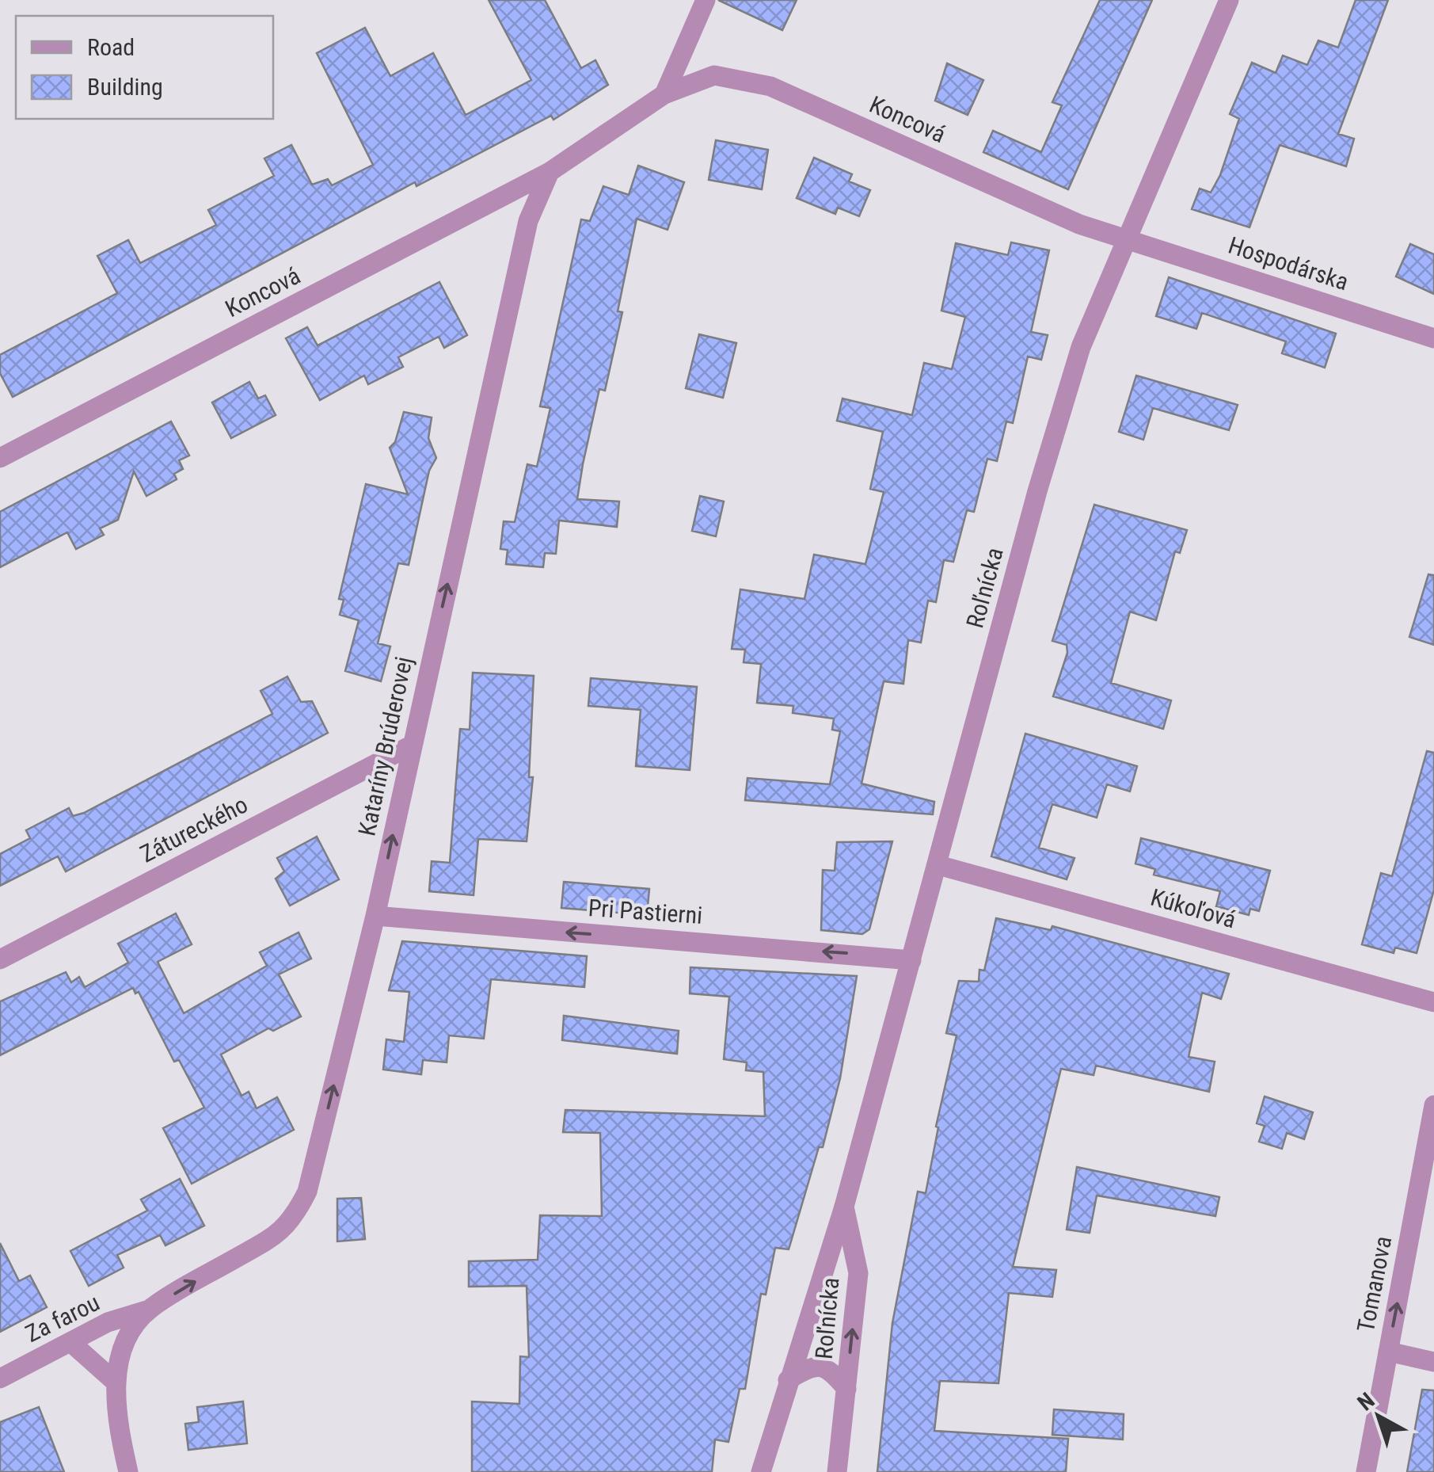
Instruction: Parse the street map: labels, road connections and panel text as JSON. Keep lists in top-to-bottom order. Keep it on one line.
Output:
{"streets":{"street":["Koncová","Hospodárska","Roľnícka","Kataríny Brúderovej","Zátureckého","Kúkoľová","Pri Pastierni","Tomanova","Za farou"]},"crossings":[["Koncová","Hospodárska"],["Koncová","Roľnícka"],["Koncová","Kataríny Brúderovej"],["Hospodárska","Roľnícka"],["Roľnícka","Kúkoľová"],["Roľnícka","Pri Pastierni"],["Kataríny Brúderovej","Zátureckého"],["Kataríny Brúderovej","Pri Pastierni"],["Kataríny Brúderovej","Za farou"]],"one_way":["Kataríny Brúderovej","Pri Pastierni","Tomanova"],"legend":["Road","Building"],"north":"top left"}
